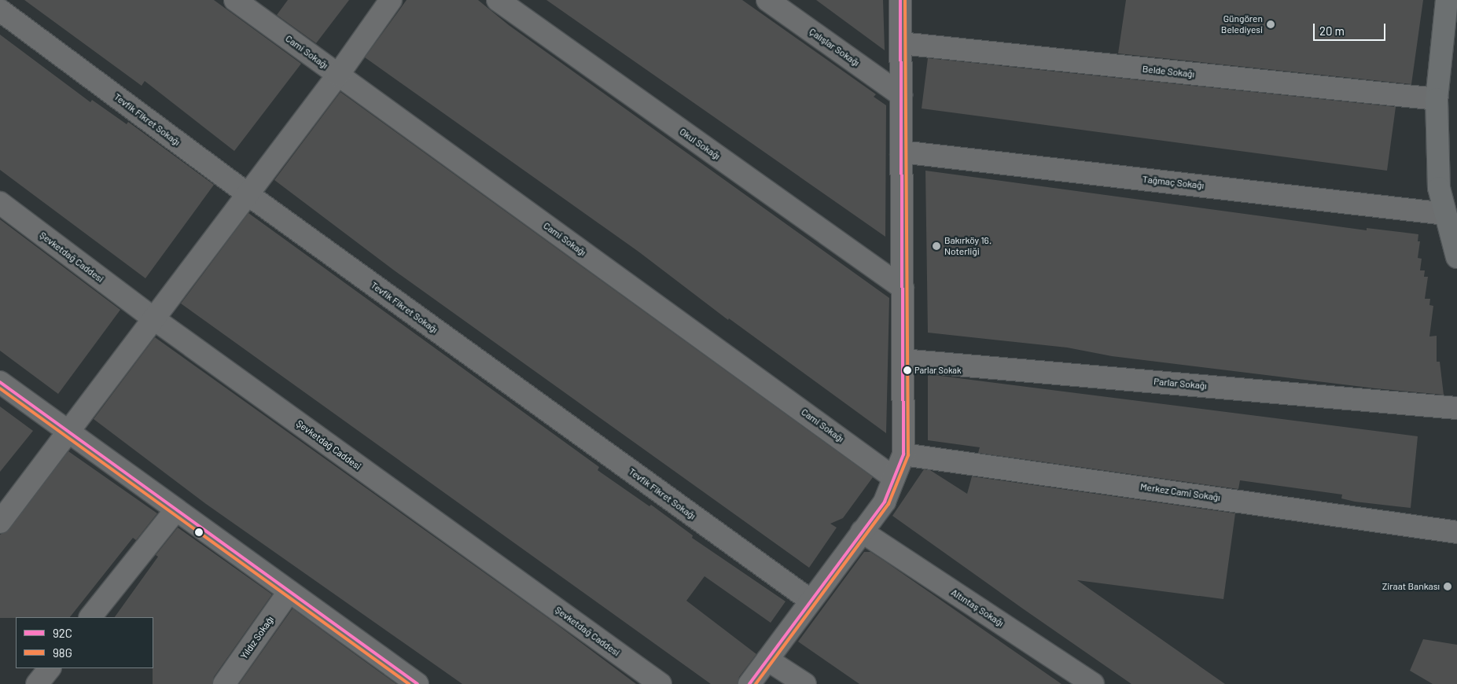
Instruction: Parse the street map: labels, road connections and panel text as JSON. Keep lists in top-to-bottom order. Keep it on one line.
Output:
{"streets":{"street":["Çalışlar Sokağı","Cami Sokağı","Belde Sokağı","Tevfik Fikret Sokağı","Okul Sokağı","Tağmaç Sokağı","Şevketdağ Caddesi","Parlar Sokağı","Merkez Cami Sokağı","Altıntaş Sokağı","Yıldız Sokağı"]},"places":["Güngören Belediyesi","Bakırköy 16. Noterliği","Parlar Sokak","Ziraat Bankası"],"lines":["transit line 92C","transit line 98G"],"legend":["92C","98G"],"scale_bar":"20 m"}
